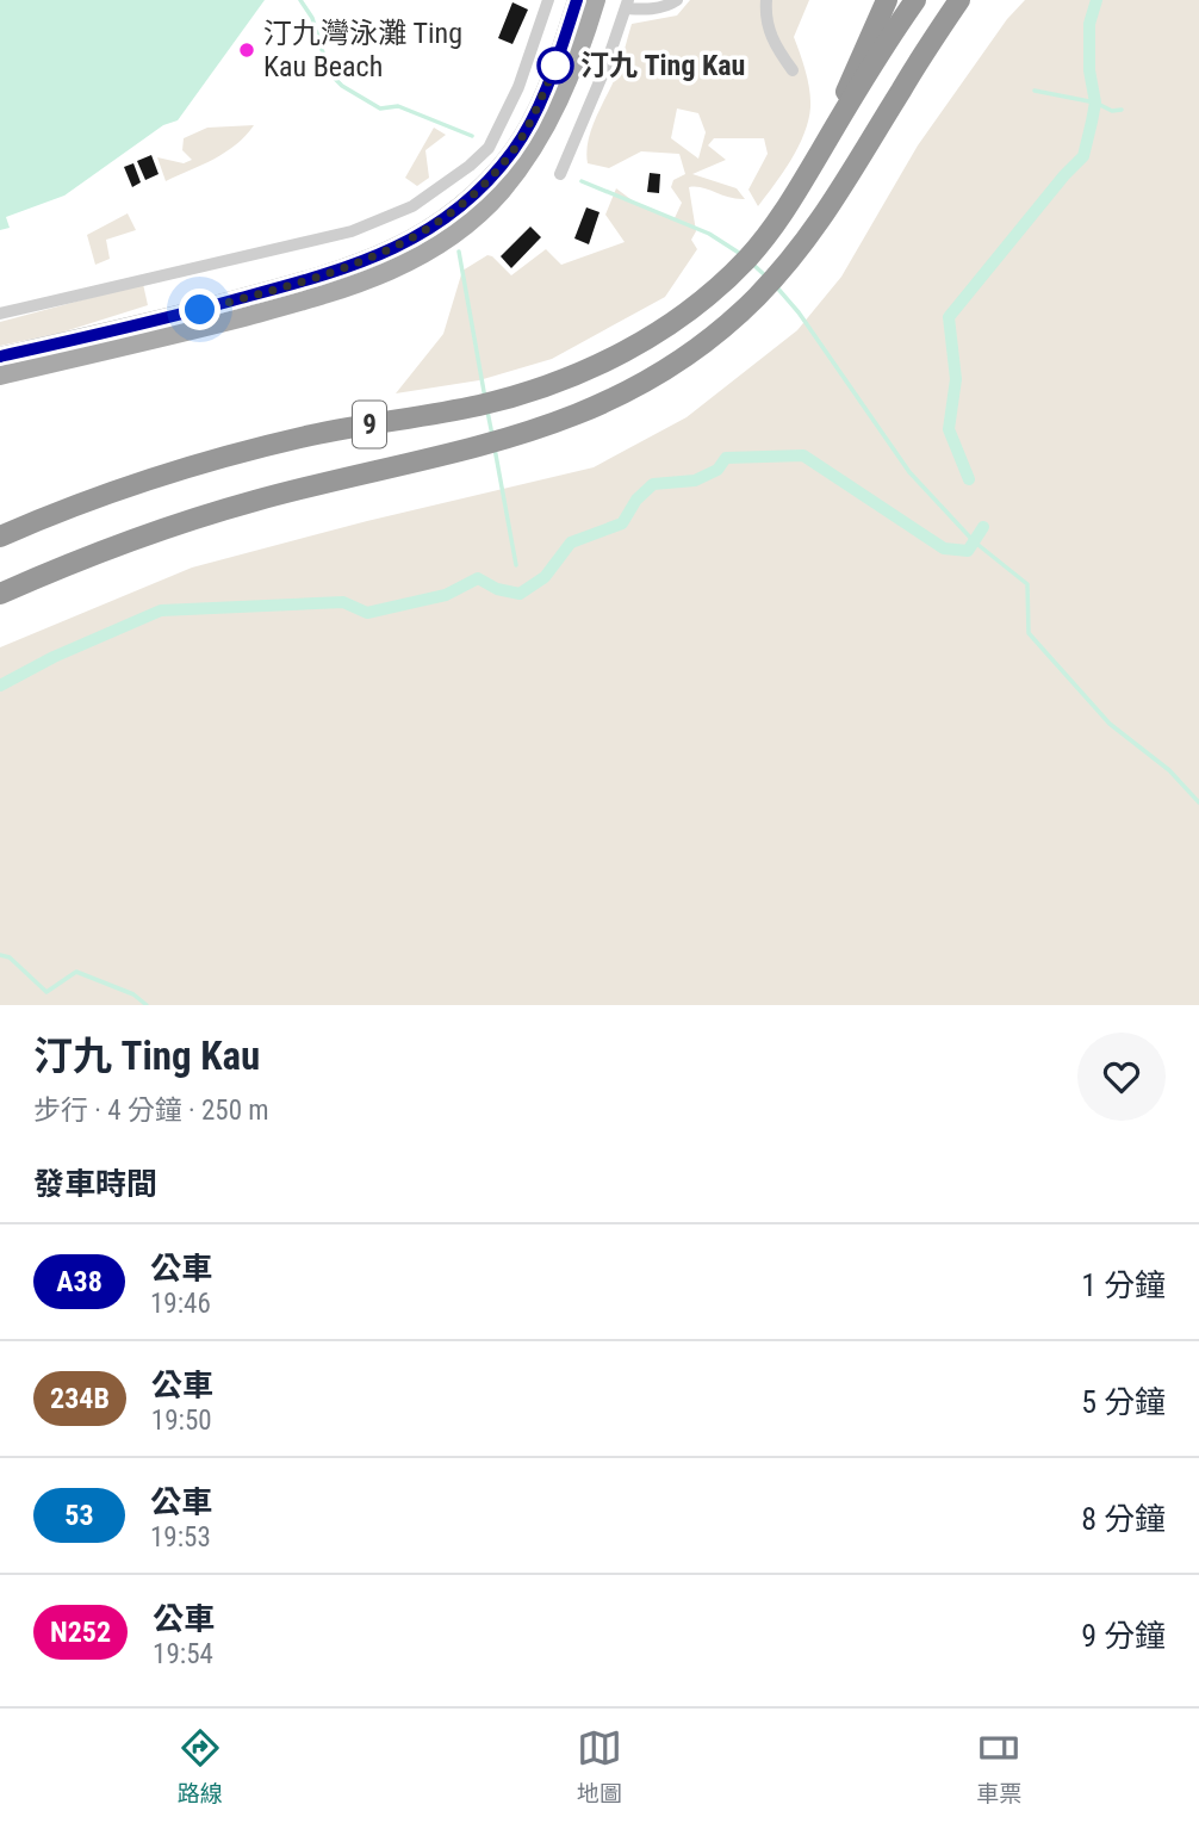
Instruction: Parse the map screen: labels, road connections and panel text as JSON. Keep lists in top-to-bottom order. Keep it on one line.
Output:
{"streets":{"highway":["9"]},"places":["汀九灣泳灘 Ting Kau Beach","汀九 Ting Kau"],"lines":["bus line A38"],"page":{"heading":[["汀九 Ting Kau","步行 · 4 分鐘 · 250 m"],"發車時間"],"list":[{"mark":"A38","name":"公車","note":"19:46","value":"1 分鐘"},{"mark":"234B","name":"公車","note":"19:50","value":"5 分鐘"},{"mark":"53","name":"公車","note":"19:53","value":"8 分鐘"},{"mark":"N252","name":"公車","note":"19:54","value":"9 分鐘"}],"tabs":["路線","地圖","車票"]}}
